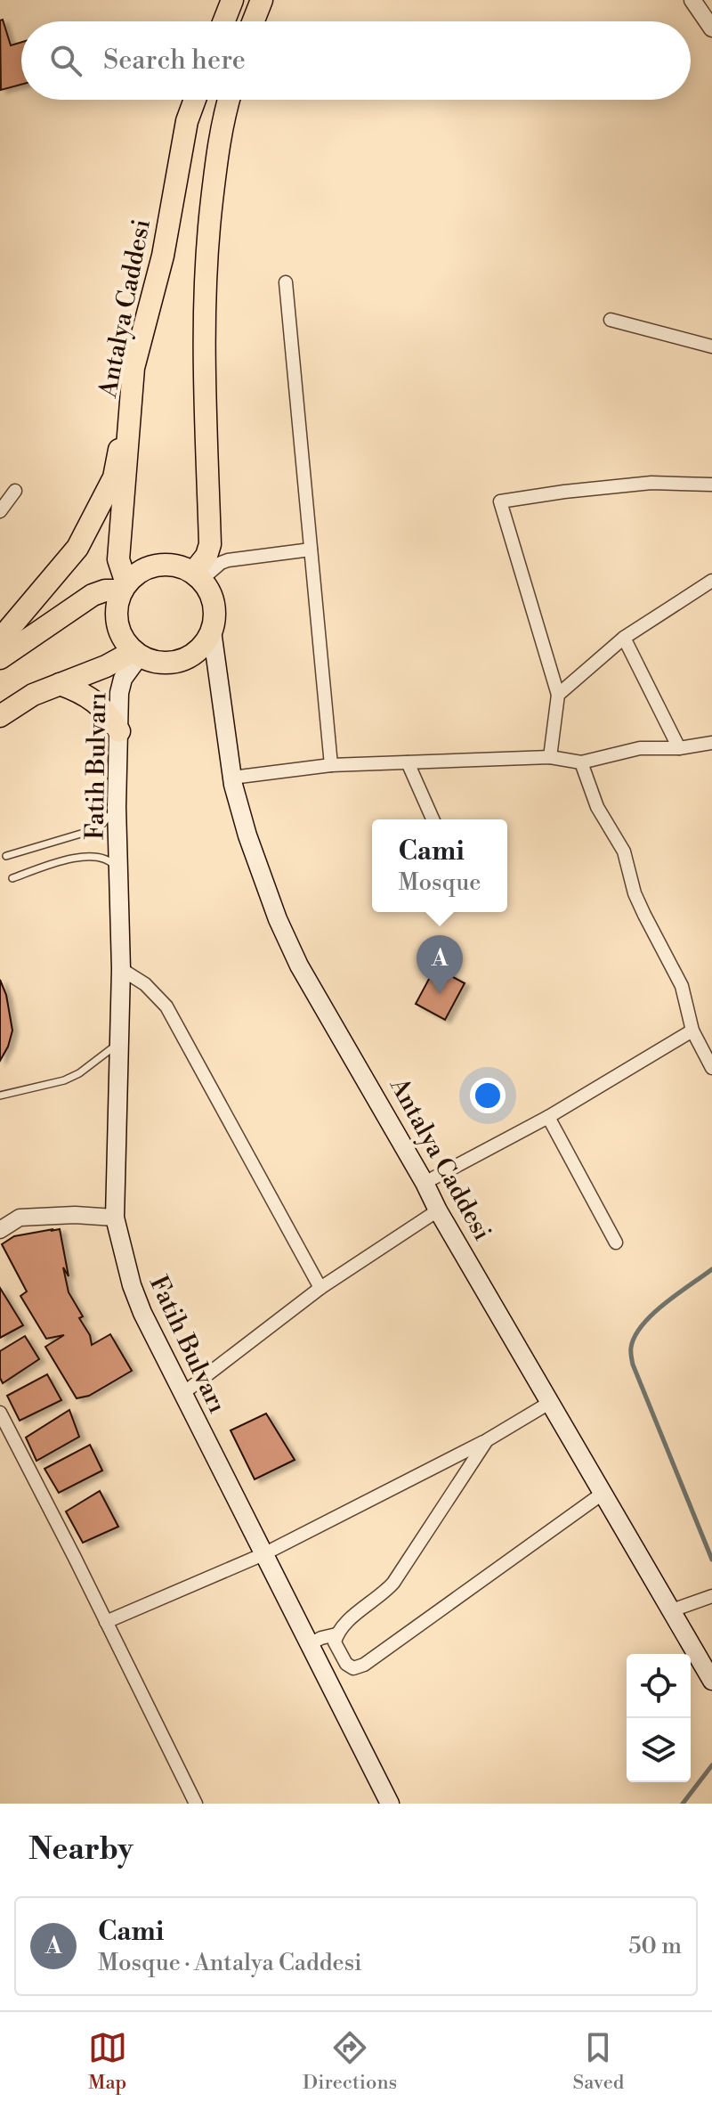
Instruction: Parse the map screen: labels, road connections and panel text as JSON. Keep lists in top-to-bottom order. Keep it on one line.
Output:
{"streets":{"main road":["Antalya Caddesi","Fatih Bulvarı"]},"crossings":[["Antalya Caddesi","Fatih Bulvarı"]],"page":{"search":"Search here","popup":["Cami","Mosque"],"pins":"A","heading":"Nearby","list":[{"mark":"A","name":"Cami","note":"Mosque · Antalya Caddesi","value":"50 m"}],"nav":["Map","Directions","Saved"]}}
